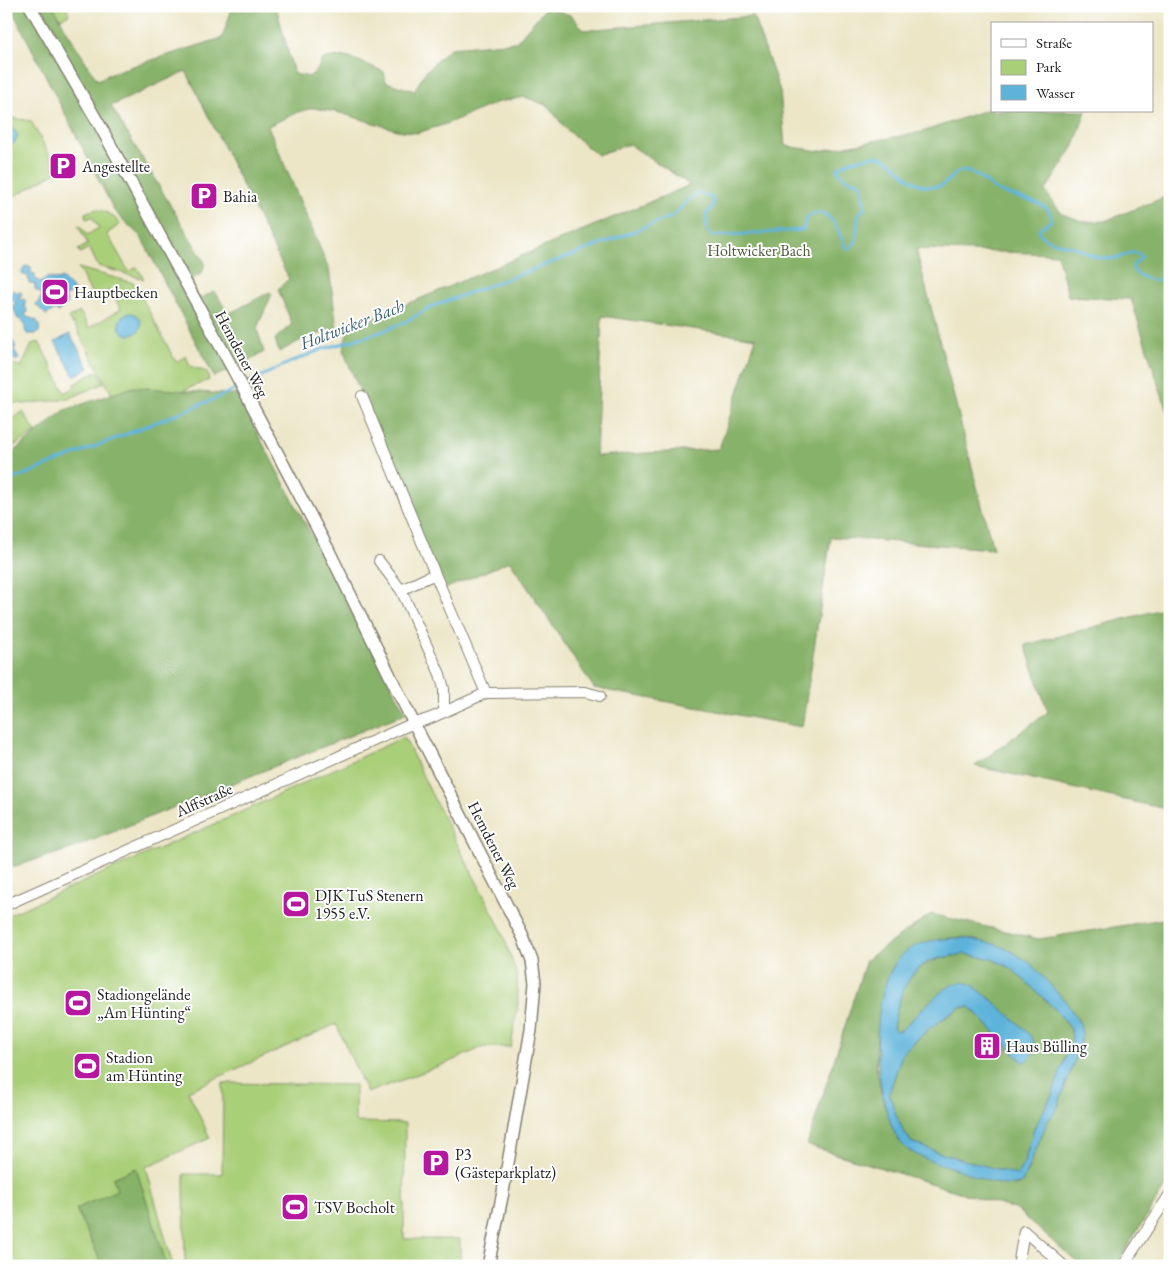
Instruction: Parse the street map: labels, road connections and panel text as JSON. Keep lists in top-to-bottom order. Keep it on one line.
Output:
{"streets":{"street":["Hemdener Weg","Alffstraße"]},"crossings":[["Hemdener Weg","Alffstraße"]],"water":["Holtwicker Bach"],"parks":["Holtwicker Bach"],"places":{"parking":["Angestellte","Bahia","P3 (Gästeparkplatz)"],"sports":["Hauptbecken","DJK TuS Stenern 1955 e.V.","Stadiongelände „Am Hünting“","Stadion am Hünting","TSV Bocholt"],"building":["Haus Bülling"]},"legend":["Straße","Park","Wasser"]}
